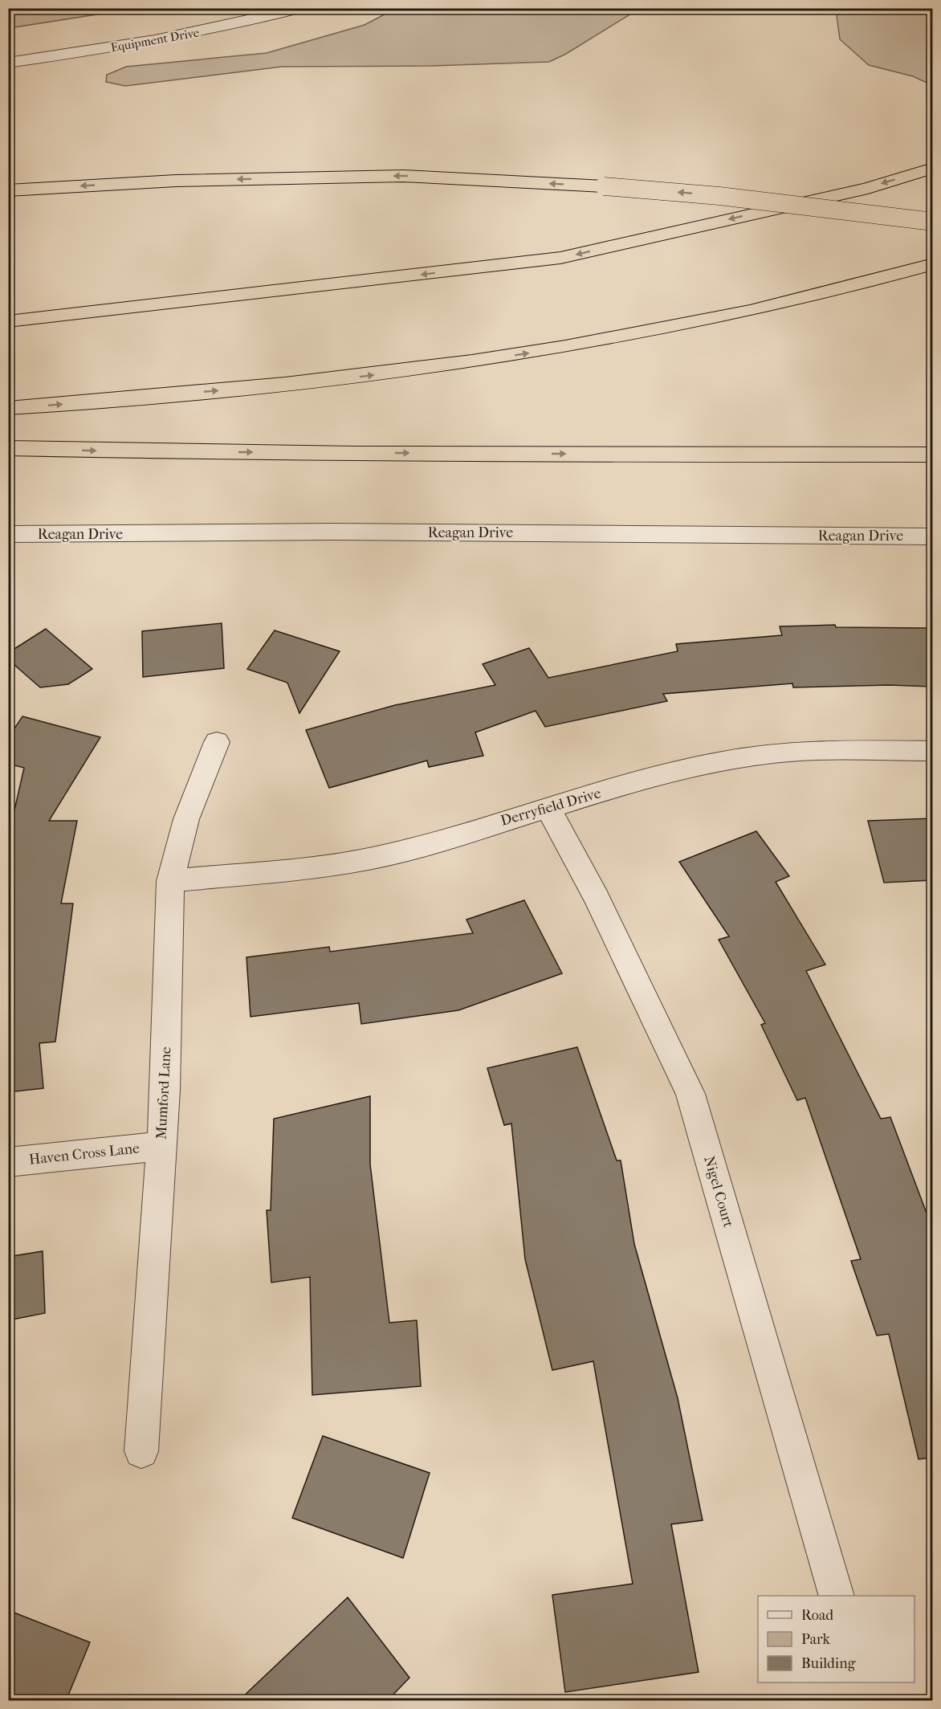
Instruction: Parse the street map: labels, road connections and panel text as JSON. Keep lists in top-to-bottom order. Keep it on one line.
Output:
{"streets":{"street":["Equipment Drive","Reagan Drive","Derryfield Drive","Mumford Lane","Haven Cross Lane","Nigel Court"]},"crossings":[["Derryfield Drive","Mumford Lane"],["Derryfield Drive","Nigel Court"],["Mumford Lane","Haven Cross Lane"]],"legend":["Road","Park","Building"]}
